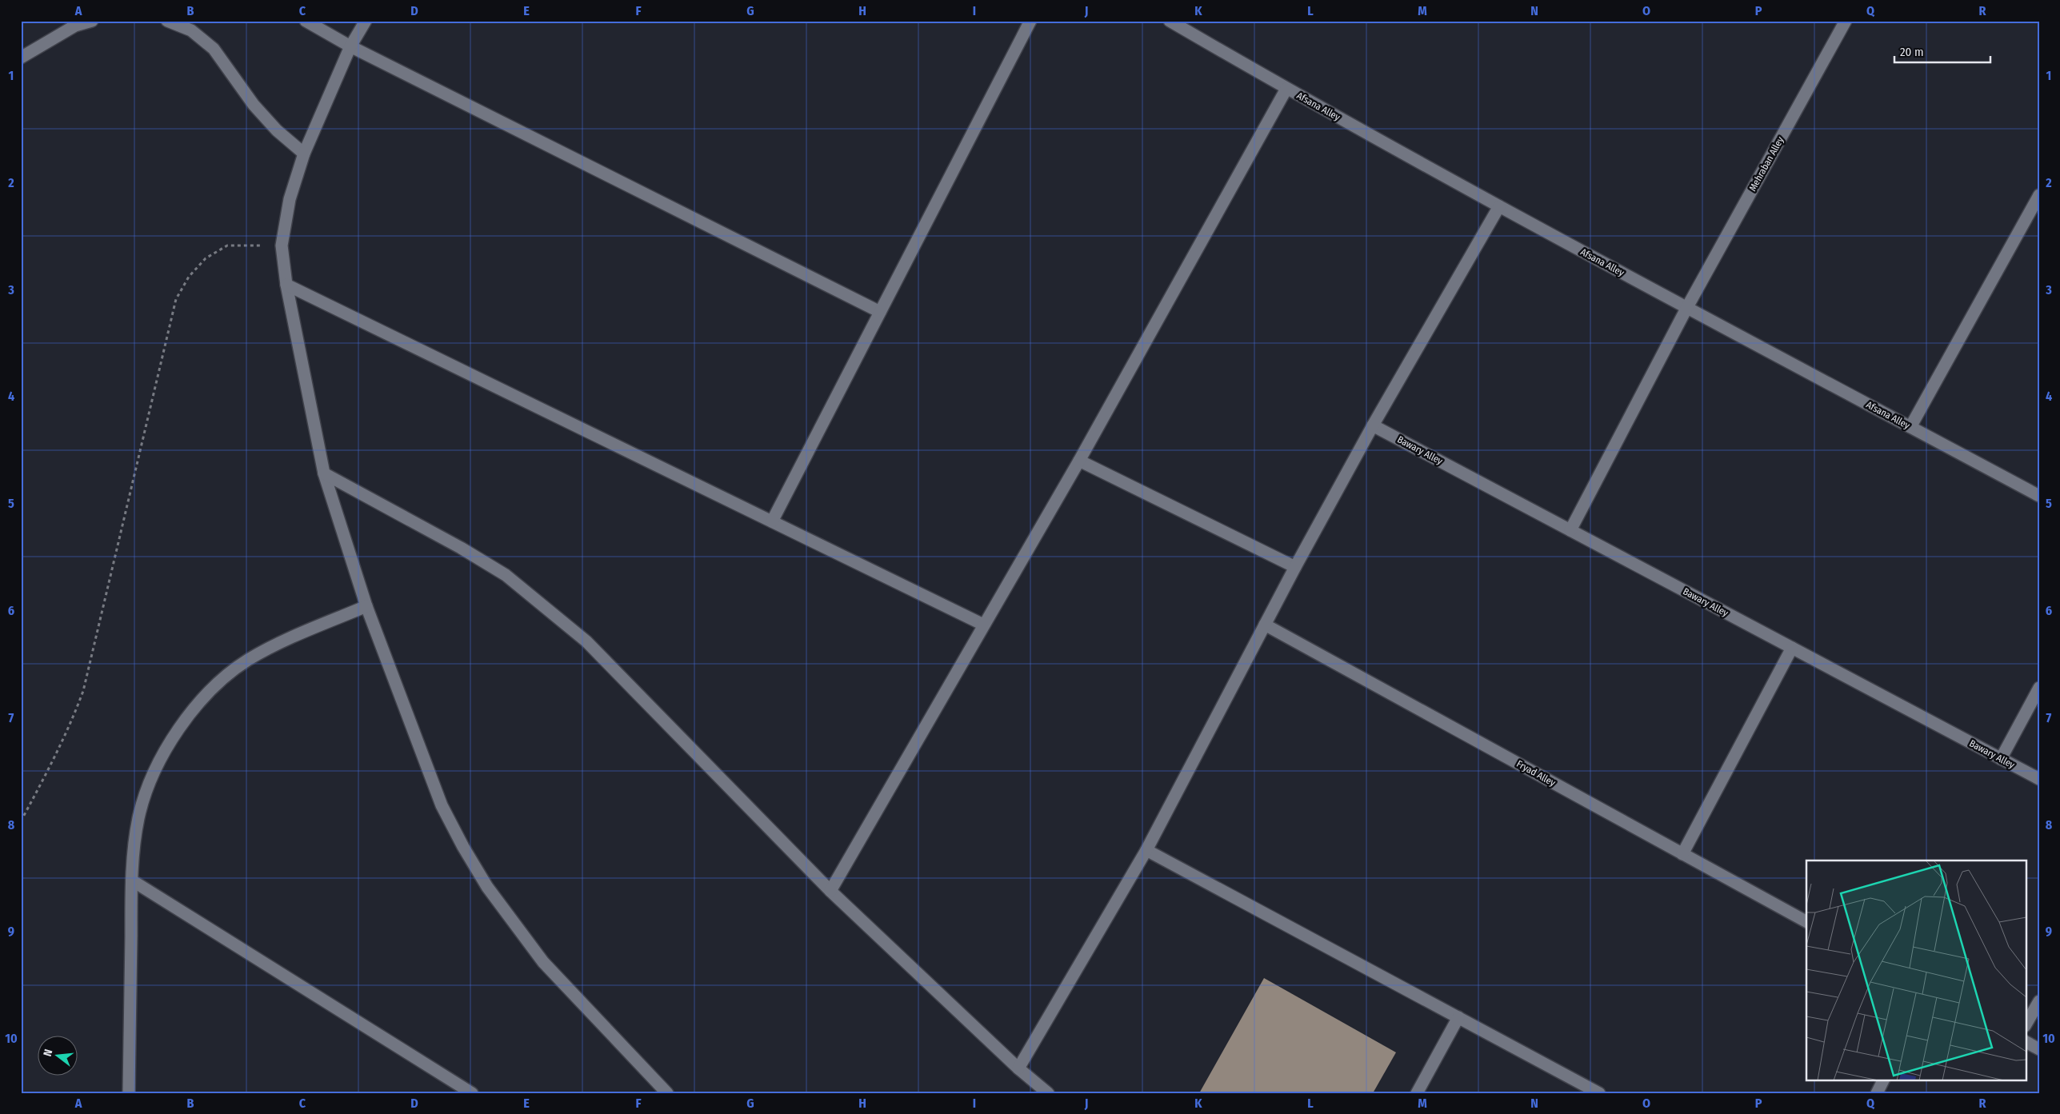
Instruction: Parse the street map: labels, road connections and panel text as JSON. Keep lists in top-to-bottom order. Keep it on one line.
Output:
{"streets":{"street":["Afsana Alley","Mehraban Alley","Bawary Alley","Fryad Alley"]},"crossings":[["Afsana Alley","Mehraban Alley"],["Mehraban Alley","Bawary Alley"]],"scale_bar":"20 m","north":"left","grid":{"columns":["A","B","C","D","E","F","G","H","I","J","K","L","M","N","O","P","Q","R"],"rows":["1","2","3","4","5","6","7","8","9","10"]}}
